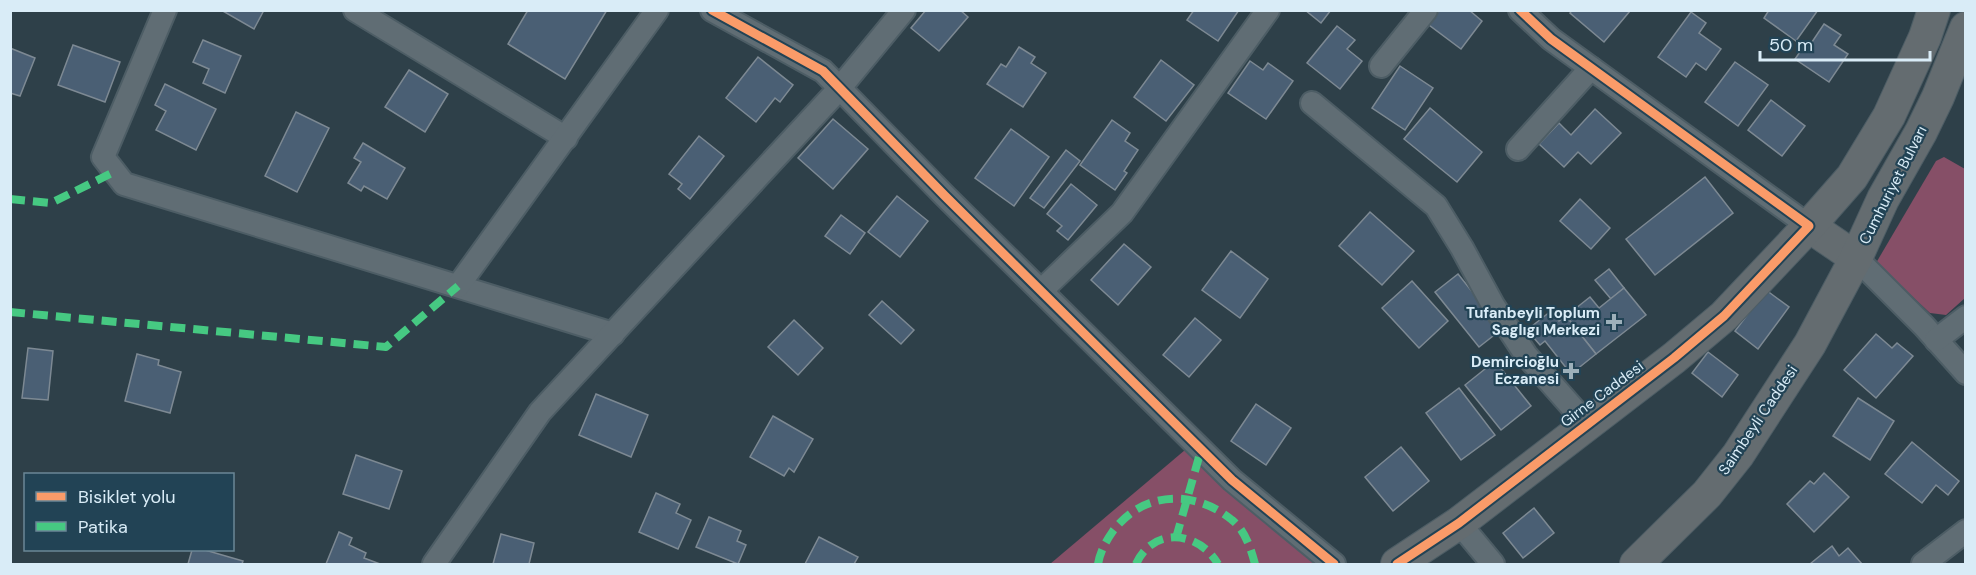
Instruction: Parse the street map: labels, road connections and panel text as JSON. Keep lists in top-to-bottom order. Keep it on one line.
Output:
{"streets":{"street":["Cumhuriyet Bulvarı","Girne Caddesi","Saimbeyli Caddesi"]},"crossings":[["Cumhuriyet Bulvarı","Girne Caddesi"],["Cumhuriyet Bulvarı","Saimbeyli Caddesi"]],"places":{"health":["Tufanbeyli Toplum Saglıgı Merkezi","Demircioğlu Eczanesi"]},"legend":["Bisiklet yolu","Patika"],"scale_bar":"50 m"}
